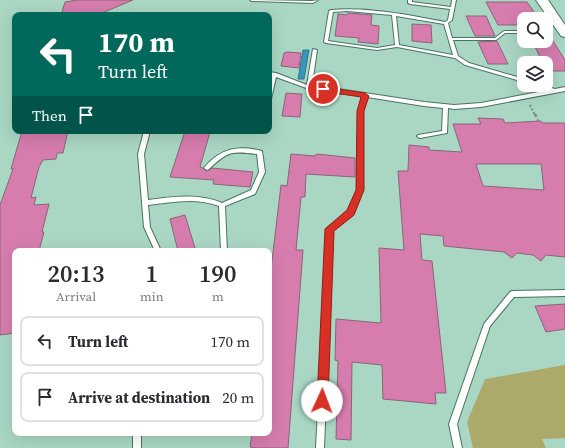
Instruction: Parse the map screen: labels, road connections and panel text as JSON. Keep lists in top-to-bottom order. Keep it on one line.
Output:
{"page":{"turn":["170 m","Turn left"],"then":"Then","eta":["20:13","Arrival","1","min","190","m"],"list":[{"name":"Turn left","value":"170 m"},{"name":"Arrive at destination","value":"20 m"}]}}
